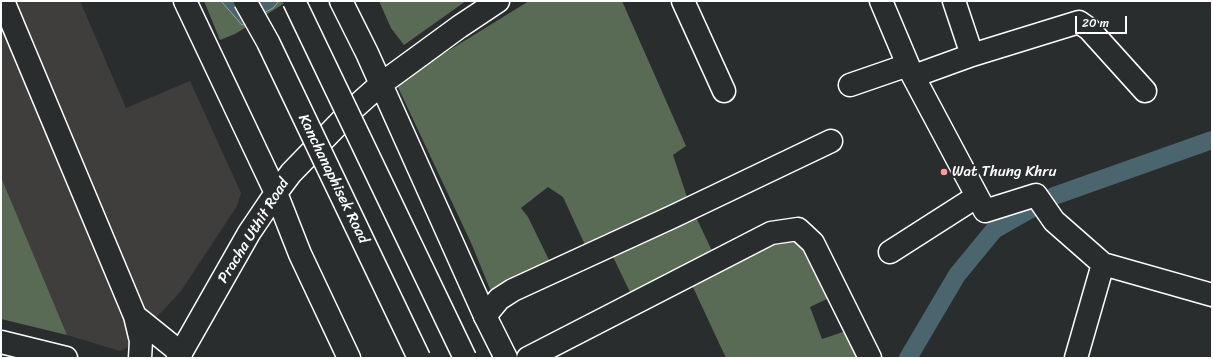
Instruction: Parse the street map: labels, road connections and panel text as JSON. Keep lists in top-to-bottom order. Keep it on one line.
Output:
{"streets":{"main road":["Kanchanaphisek Road","Pracha Uthit Road"]},"places":["Wat Thung Khru"],"scale_bar":"20 m"}
